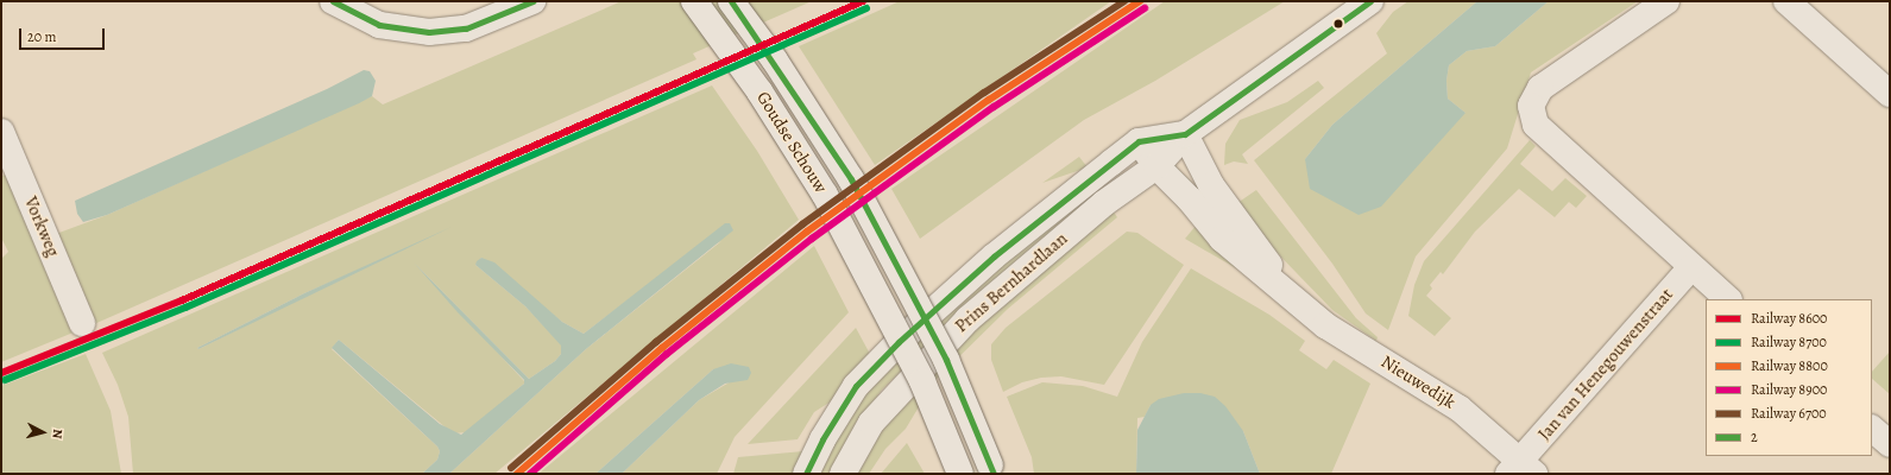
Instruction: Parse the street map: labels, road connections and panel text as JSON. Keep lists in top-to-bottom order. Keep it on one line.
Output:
{"streets":{"main road":["Goudse Schouw","Vorkweg","Prins Bernhardlaan","Jan van Henegouwenstraat","Nieuwedijk"]},"crossings":[["Prins Bernhardlaan","Nieuwedijk"],["Jan van Henegouwenstraat","Nieuwedijk"]],"lines":["rail line 8600","rail line 8800","rail line 6700","transit line 2","rail line 8700","rail line 8900"],"legend":["Railway 8600","Railway 8700","Railway 8800","Railway 8900","Railway 6700","2"],"scale_bar":"20 m","north":"right"}
